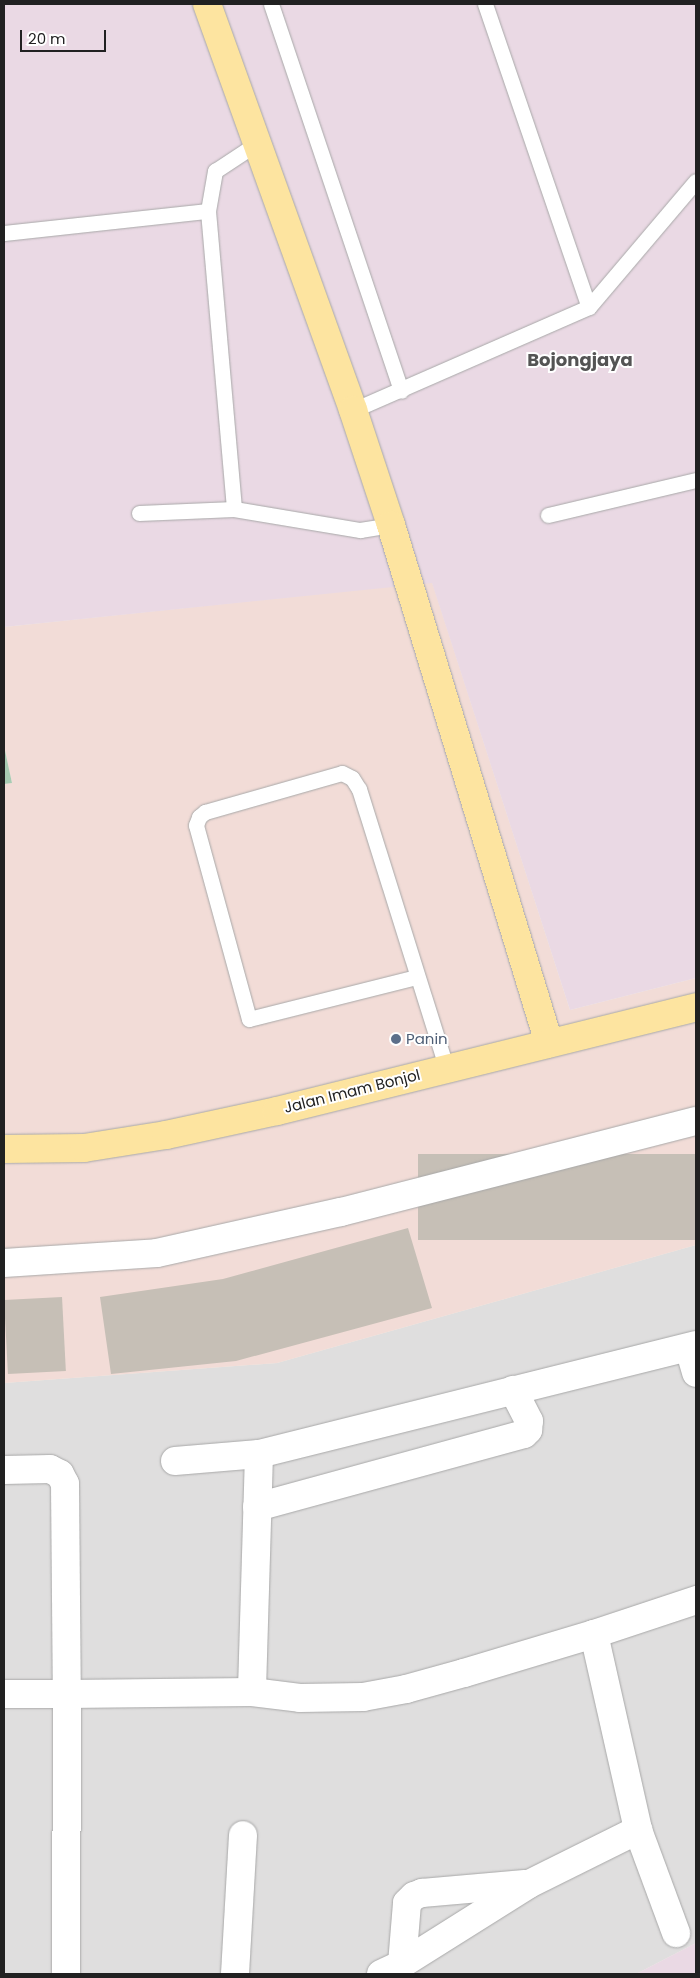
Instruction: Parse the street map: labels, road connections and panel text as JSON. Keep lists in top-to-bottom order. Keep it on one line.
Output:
{"streets":{"main road":["Jalan Imam Bonjol"]},"districts":["Bojongjaya"],"places":["Panin"],"scale_bar":"20 m"}
